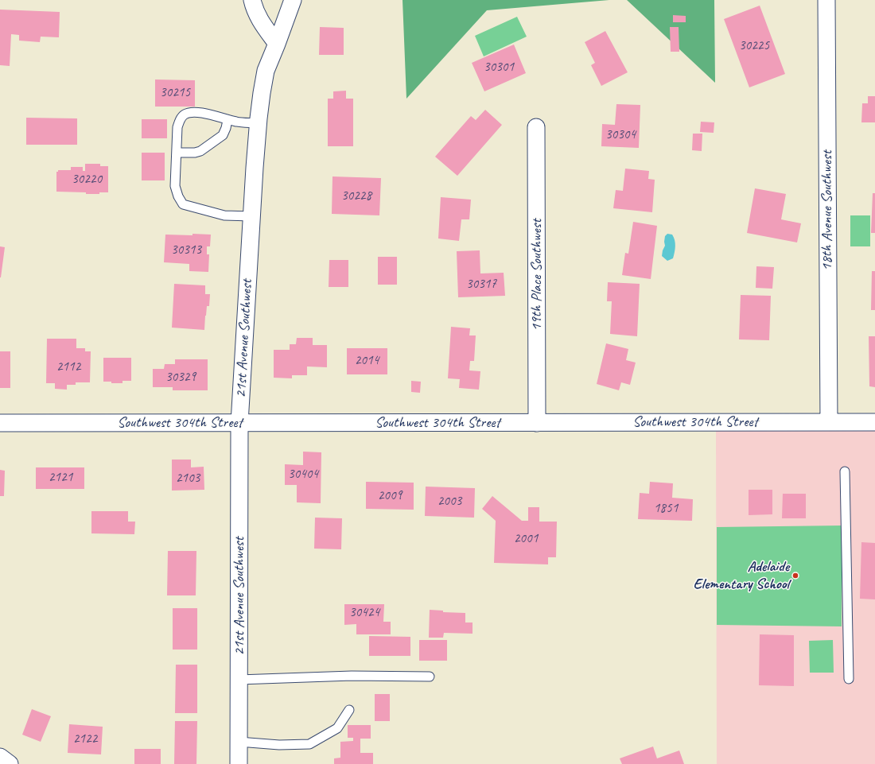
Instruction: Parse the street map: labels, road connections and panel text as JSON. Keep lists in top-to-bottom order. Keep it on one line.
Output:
{"streets":{"street":["18th Avenue Southwest","19th Place Southwest","21st Avenue Southwest","Southwest 304th Street"]},"crossings":[["18th Avenue Southwest","Southwest 304th Street"],["19th Place Southwest","Southwest 304th Street"],["21st Avenue Southwest","Southwest 304th Street"]],"places":["Adelaide Elementary School"],"house_numbers":["30225","30301","30215","30304","30220","30228","30313","30317","2014","2112","30329","30404","2121","2103","2009","2003","1851","2001","30424","2122"]}
